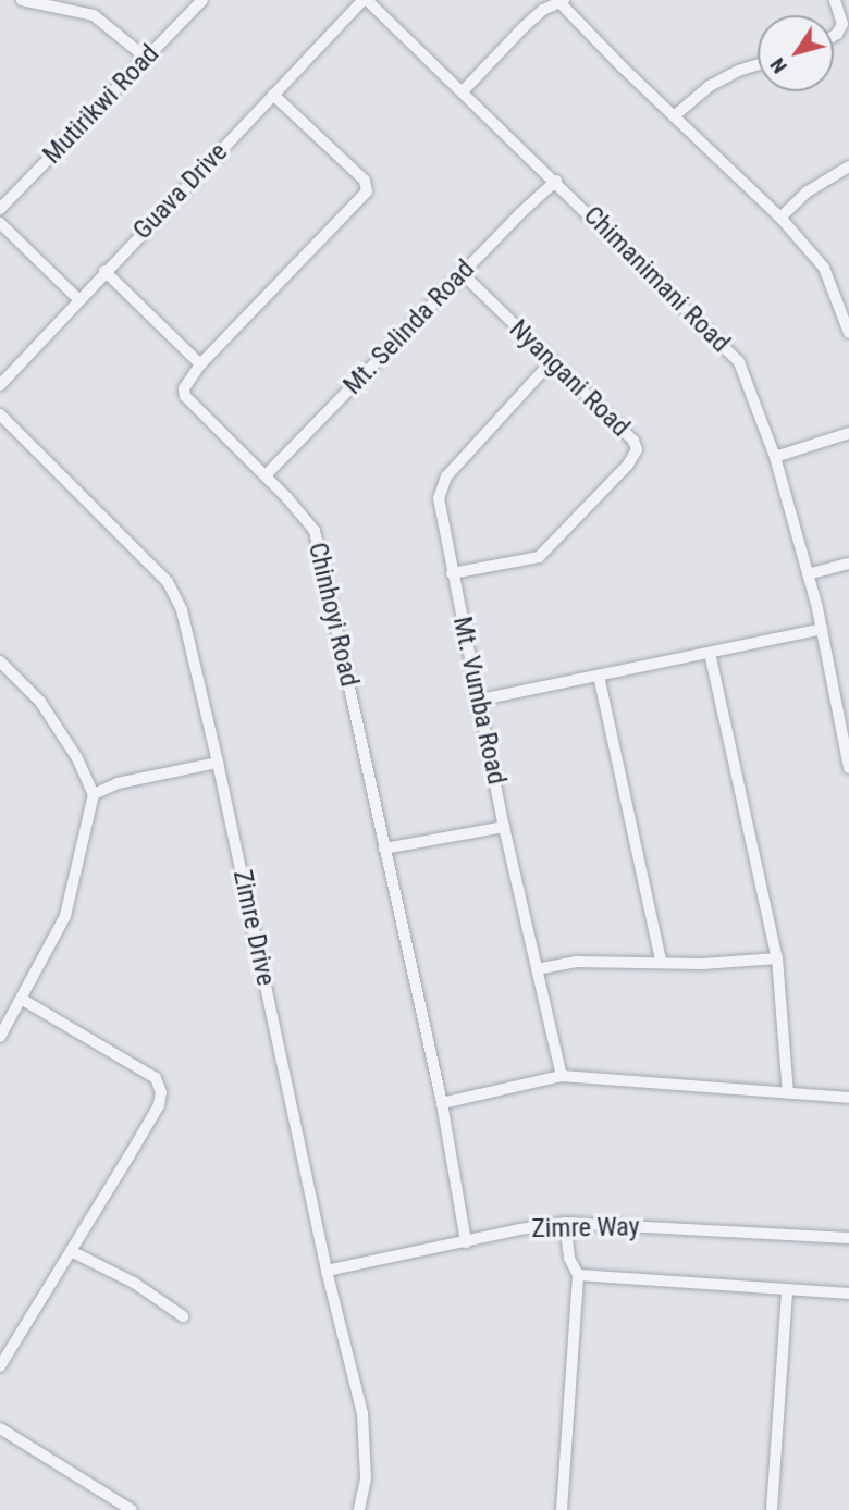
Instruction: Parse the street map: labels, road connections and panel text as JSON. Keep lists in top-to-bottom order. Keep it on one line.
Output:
{"streets":{"street":["Mutirikwi Road","Guava Drive","Chimanimani Road","Mt. Selinda Road","Nyangani Road","Chinhoyi Road","Mt. Vumba Road","Zimre Drive","Zimre Way"]},"crossings":[["Guava Drive","Chimanimani Road"],["Guava Drive","Chinhoyi Road"],["Chimanimani Road","Mt. Selinda Road"],["Mt. Selinda Road","Nyangani Road"],["Mt. Selinda Road","Chinhoyi Road"],["Nyangani Road","Mt. Vumba Road"],["Chinhoyi Road","Zimre Way"],["Zimre Drive","Zimre Way"]],"north":"bottom left"}
